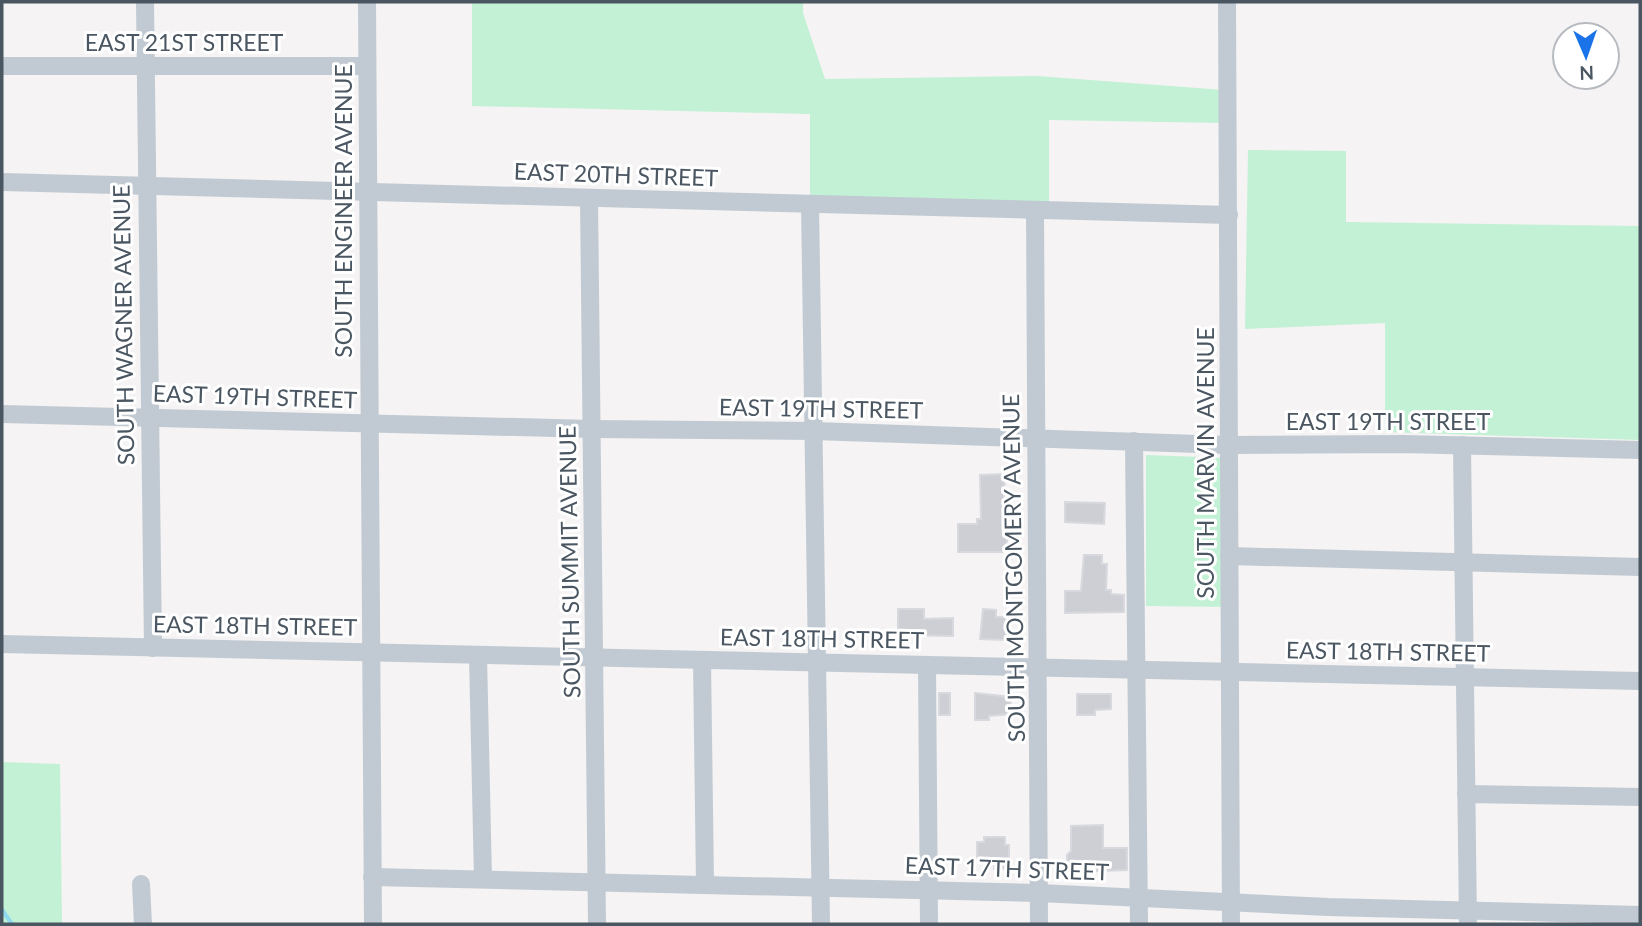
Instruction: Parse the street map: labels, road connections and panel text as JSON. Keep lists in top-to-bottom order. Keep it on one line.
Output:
{"streets":{"street":["EAST 21ST STREET","EAST 20TH STREET","SOUTH ENGINEER AVENUE","SOUTH WAGNER AVENUE","EAST 19TH STREET","SOUTH MARVIN AVENUE","SOUTH SUMMIT AVENUE","SOUTH MONTGOMERY AVENUE","EAST 18TH STREET","EAST 17TH STREET"]},"crossings":[["EAST 21ST STREET","SOUTH ENGINEER AVENUE"],["EAST 21ST STREET","SOUTH WAGNER AVENUE"],["EAST 20TH STREET","SOUTH ENGINEER AVENUE"],["EAST 20TH STREET","SOUTH WAGNER AVENUE"],["EAST 20TH STREET","SOUTH MARVIN AVENUE"],["EAST 20TH STREET","SOUTH SUMMIT AVENUE"],["EAST 20TH STREET","SOUTH MONTGOMERY AVENUE"],["SOUTH ENGINEER AVENUE","EAST 19TH STREET"],["SOUTH ENGINEER AVENUE","EAST 18TH STREET"],["SOUTH ENGINEER AVENUE","EAST 17TH STREET"],["SOUTH WAGNER AVENUE","EAST 19TH STREET"],["SOUTH WAGNER AVENUE","EAST 18TH STREET"],["EAST 19TH STREET","SOUTH MARVIN AVENUE"],["EAST 19TH STREET","SOUTH SUMMIT AVENUE"],["EAST 19TH STREET","SOUTH MONTGOMERY AVENUE"],["SOUTH MARVIN AVENUE","EAST 18TH STREET"],["SOUTH MARVIN AVENUE","EAST 17TH STREET"],["SOUTH SUMMIT AVENUE","EAST 18TH STREET"],["SOUTH SUMMIT AVENUE","EAST 17TH STREET"],["SOUTH MONTGOMERY AVENUE","EAST 18TH STREET"],["SOUTH MONTGOMERY AVENUE","EAST 17TH STREET"]],"north":"bottom"}
